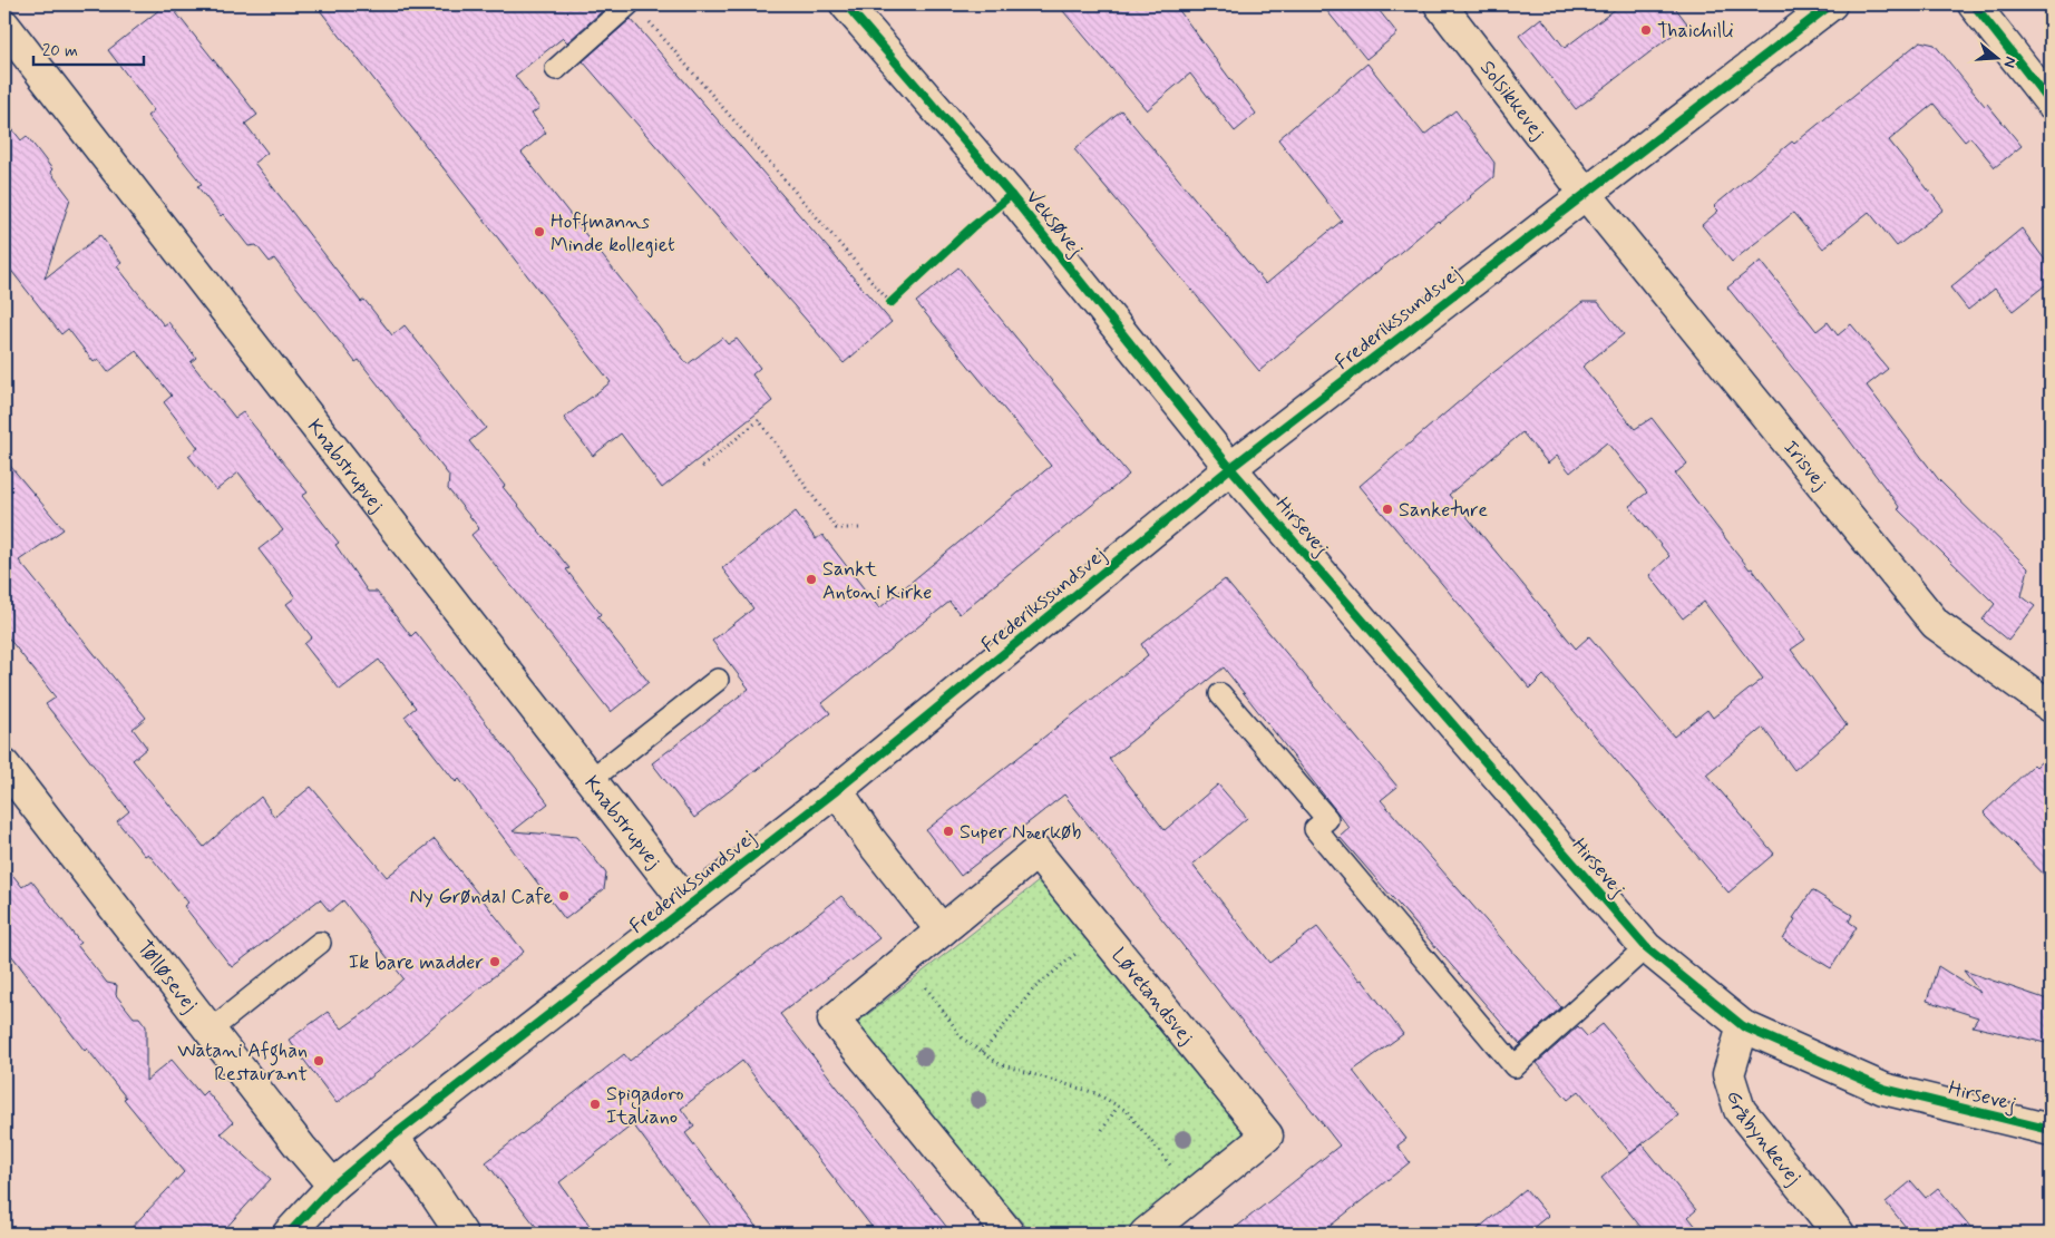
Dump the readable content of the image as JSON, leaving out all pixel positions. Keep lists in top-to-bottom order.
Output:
{
  "streets": {
    "street": [
      "Solsikkevej",
      "Veksøvej",
      "Frederikssundsvej",
      "Irisvej",
      "Knabstrupvej",
      "Hirsevej",
      "Tølløsevej",
      "Løvetandsvej",
      "Gråbynkevej"
    ]
  },
  "crossings": [
    ["Solsikkevej", "Frederikssundsvej"],
    ["Solsikkevej", "Irisvej"],
    ["Veksøvej", "Frederikssundsvej"],
    ["Veksøvej", "Hirsevej"],
    ["Frederikssundsvej", "Irisvej"],
    ["Frederikssundsvej", "Knabstrupvej"],
    ["Frederikssundsvej", "Hirsevej"],
    ["Frederikssundsvej", "Tølløsevej"],
    ["Hirsevej", "Gråbynkevej"]
  ],
  "places": [
    "Thaichilli",
    "Hoffmanns Minde kollegiet",
    "Sanketure",
    "Sankt Antoni Kirke",
    "Super Nærkøb",
    "Ny Grøndal Cafe",
    "Ik bare madder",
    "Watani Afghan Restaurant",
    "Spigadoro Italiano"
  ],
  "scale_bar": "20 m",
  "north": "right"
}
